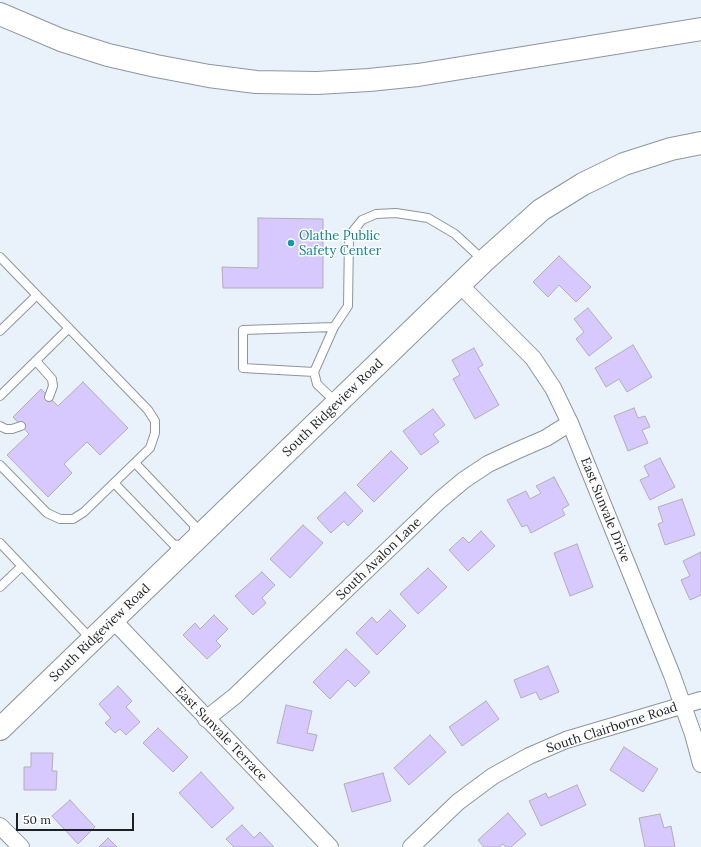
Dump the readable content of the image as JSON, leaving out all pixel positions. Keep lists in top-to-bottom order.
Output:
{
  "streets": {
    "main road": ["South Ridgeview Road"],
    "street": [
      "East Sunvale Drive",
      "South Avalon Lane",
      "South Clairborne Road",
      "East Sunvale Terrace"
    ]
  },
  "crossings": [
    ["South Ridgeview Road", "East Sunvale Drive"],
    ["South Ridgeview Road", "East Sunvale Terrace"],
    ["East Sunvale Drive", "South Avalon Lane"],
    ["East Sunvale Drive", "South Clairborne Road"],
    ["South Avalon Lane", "East Sunvale Terrace"]
  ],
  "places": ["Olathe Public Safety Center"],
  "scale_bar": "50 m"
}
